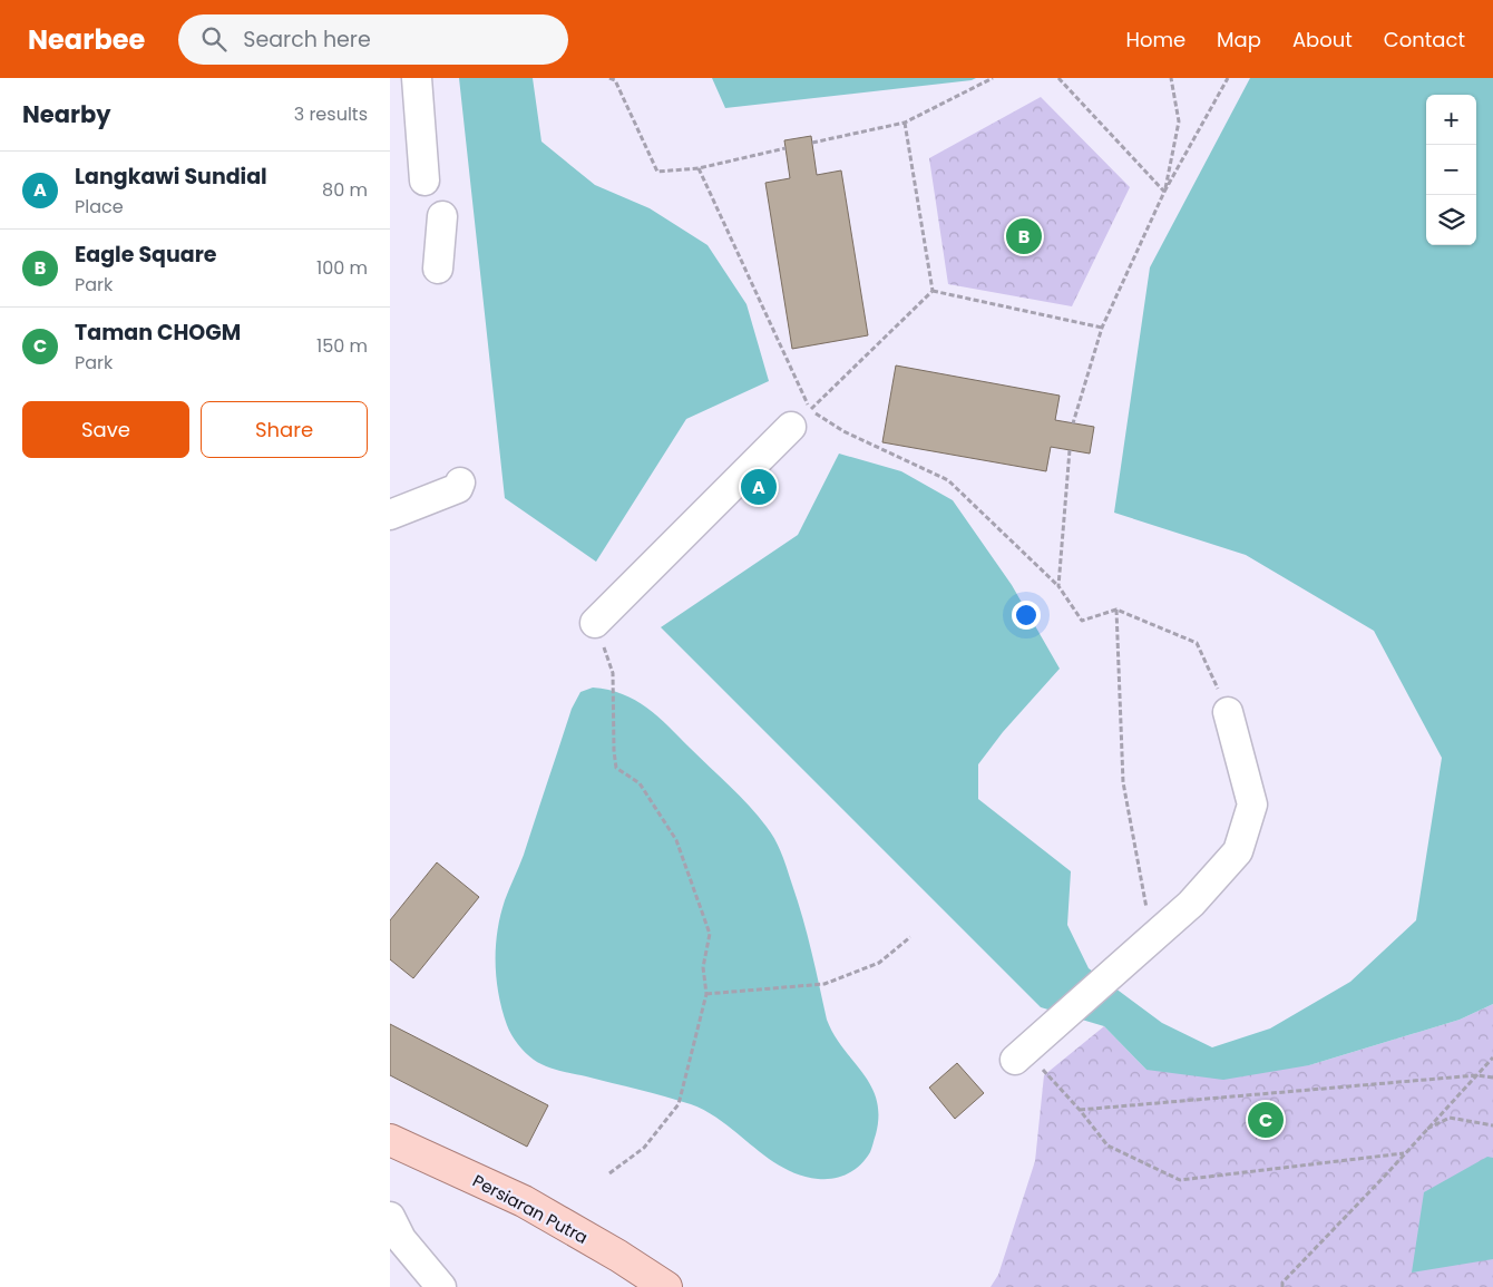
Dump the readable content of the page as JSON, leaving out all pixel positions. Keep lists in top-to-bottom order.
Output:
{
  "streets": {
    "main road": ["Persiaran Putra"]
  },
  "page": {
    "header": "Nearbee",
    "search": "Search here",
    "nav": [
      "Home",
      "Map",
      "About",
      "Contact"
    ],
    "heading": ["Nearby", "3 results"],
    "map_buttons": ["+", "−"],
    "list": [
      {
        "mark": "A",
        "name": "Langkawi Sundial",
        "note": "Place",
        "value": "80 m"
      },
      {
        "mark": "B",
        "name": "Eagle Square",
        "note": "Park",
        "value": "100 m"
      },
      {
        "mark": "C",
        "name": "Taman CHOGM",
        "note": "Park",
        "value": "150 m"
      }
    ],
    "pins": ["B", "A", "C"],
    "buttons": ["Save", "Share"]
  }
}
